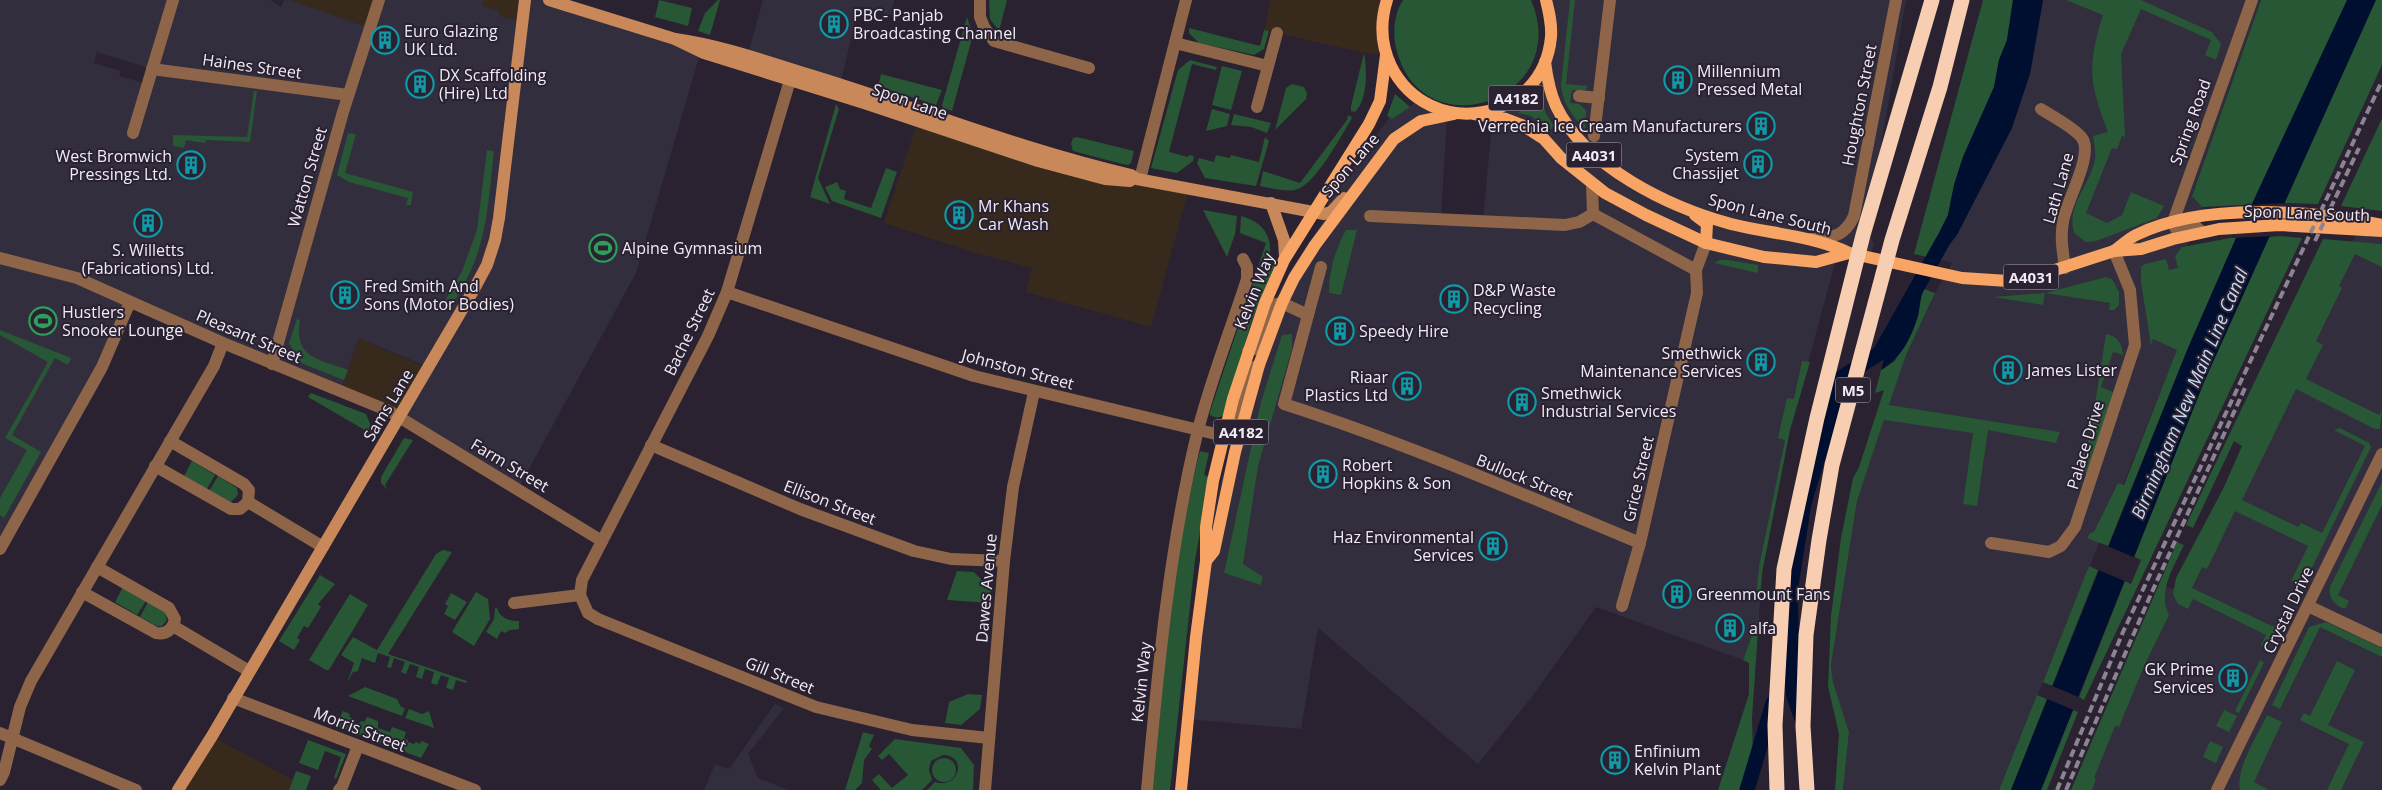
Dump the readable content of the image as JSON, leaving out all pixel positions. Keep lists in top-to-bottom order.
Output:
{
  "streets": {
    "highway": ["M5"],
    "main road": [
      "A4182",
      "A4031",
      "Spon Lane South",
      "Kelvin Way"
    ],
    "street": [
      "Haines Street",
      "Spon Lane",
      "Houghton Street",
      "Spring Road",
      "Watton Street",
      "Lath Lane",
      "Bache Street",
      "Pleasant Street",
      "Johnston Street",
      "Sams Lane",
      "Palace Drive",
      "Farm Street",
      "Bullock Street",
      "Grice Street",
      "Ellison Street",
      "Dawes Avenue",
      "Crystal Drive",
      "Gill Street",
      "Morris Street"
    ]
  },
  "crossings": [
    ["Haines Street", "Watton Street"],
    ["A4182", "Spon Lane South"],
    ["A4182", "Kelvin Way"],
    ["Spon Lane", "Kelvin Way"],
    ["Spon Lane", "Bache Street"],
    ["Houghton Street", "Spon Lane South"],
    ["Spring Road", "Spon Lane South"],
    ["Watton Street", "Pleasant Street"],
    ["Lath Lane", "Spon Lane South"],
    ["Spon Lane South", "Palace Drive"],
    ["Spon Lane South", "Grice Street"],
    ["Kelvin Way", "Johnston Street"],
    ["Bache Street", "Johnston Street"],
    ["Bache Street", "Farm Street"],
    ["Bache Street", "Ellison Street"],
    ["Bache Street", "Gill Street"],
    ["Pleasant Street", "Sams Lane"],
    ["Pleasant Street", "Farm Street"],
    ["Johnston Street", "Dawes Avenue"],
    ["Sams Lane", "Farm Street"],
    ["Sams Lane", "Morris Street"],
    ["Bullock Street", "Grice Street"],
    ["Ellison Street", "Dawes Avenue"],
    ["Dawes Avenue", "Gill Street"]
  ],
  "water": ["Birmingham New Main Line Canal"],
  "places": {
    "building": [
      "PBC- Panjab Broadcasting Channel",
      "Euro Glazing UK Ltd.",
      "Millennium Pressed Metal",
      "DX Scaffolding (Hire) Ltd",
      "Verrechia Ice Cream Manufacturers",
      "System Chassijet",
      "West Bromwich Pressings Ltd.",
      "Mr Khans Car Wash",
      "S. Willetts (Fabrications) Ltd.",
      "Fred Smith And Sons (Motor Bodies)",
      "D&P Waste Recycling",
      "Speedy Hire",
      "Smethwick Maintenance Services",
      "James Lister",
      "Riaar Plastics Ltd",
      "Smethwick Industrial Services",
      "Robert Hopkins & Son",
      "Haz Environmental Services",
      "Greenmount Fans",
      "alfa",
      "GK Prime Services",
      "Enfinium Kelvin Plant"
    ],
    "sports": ["Alpine Gymnasium", "Hustlers Snooker Lounge"]
  }
}
